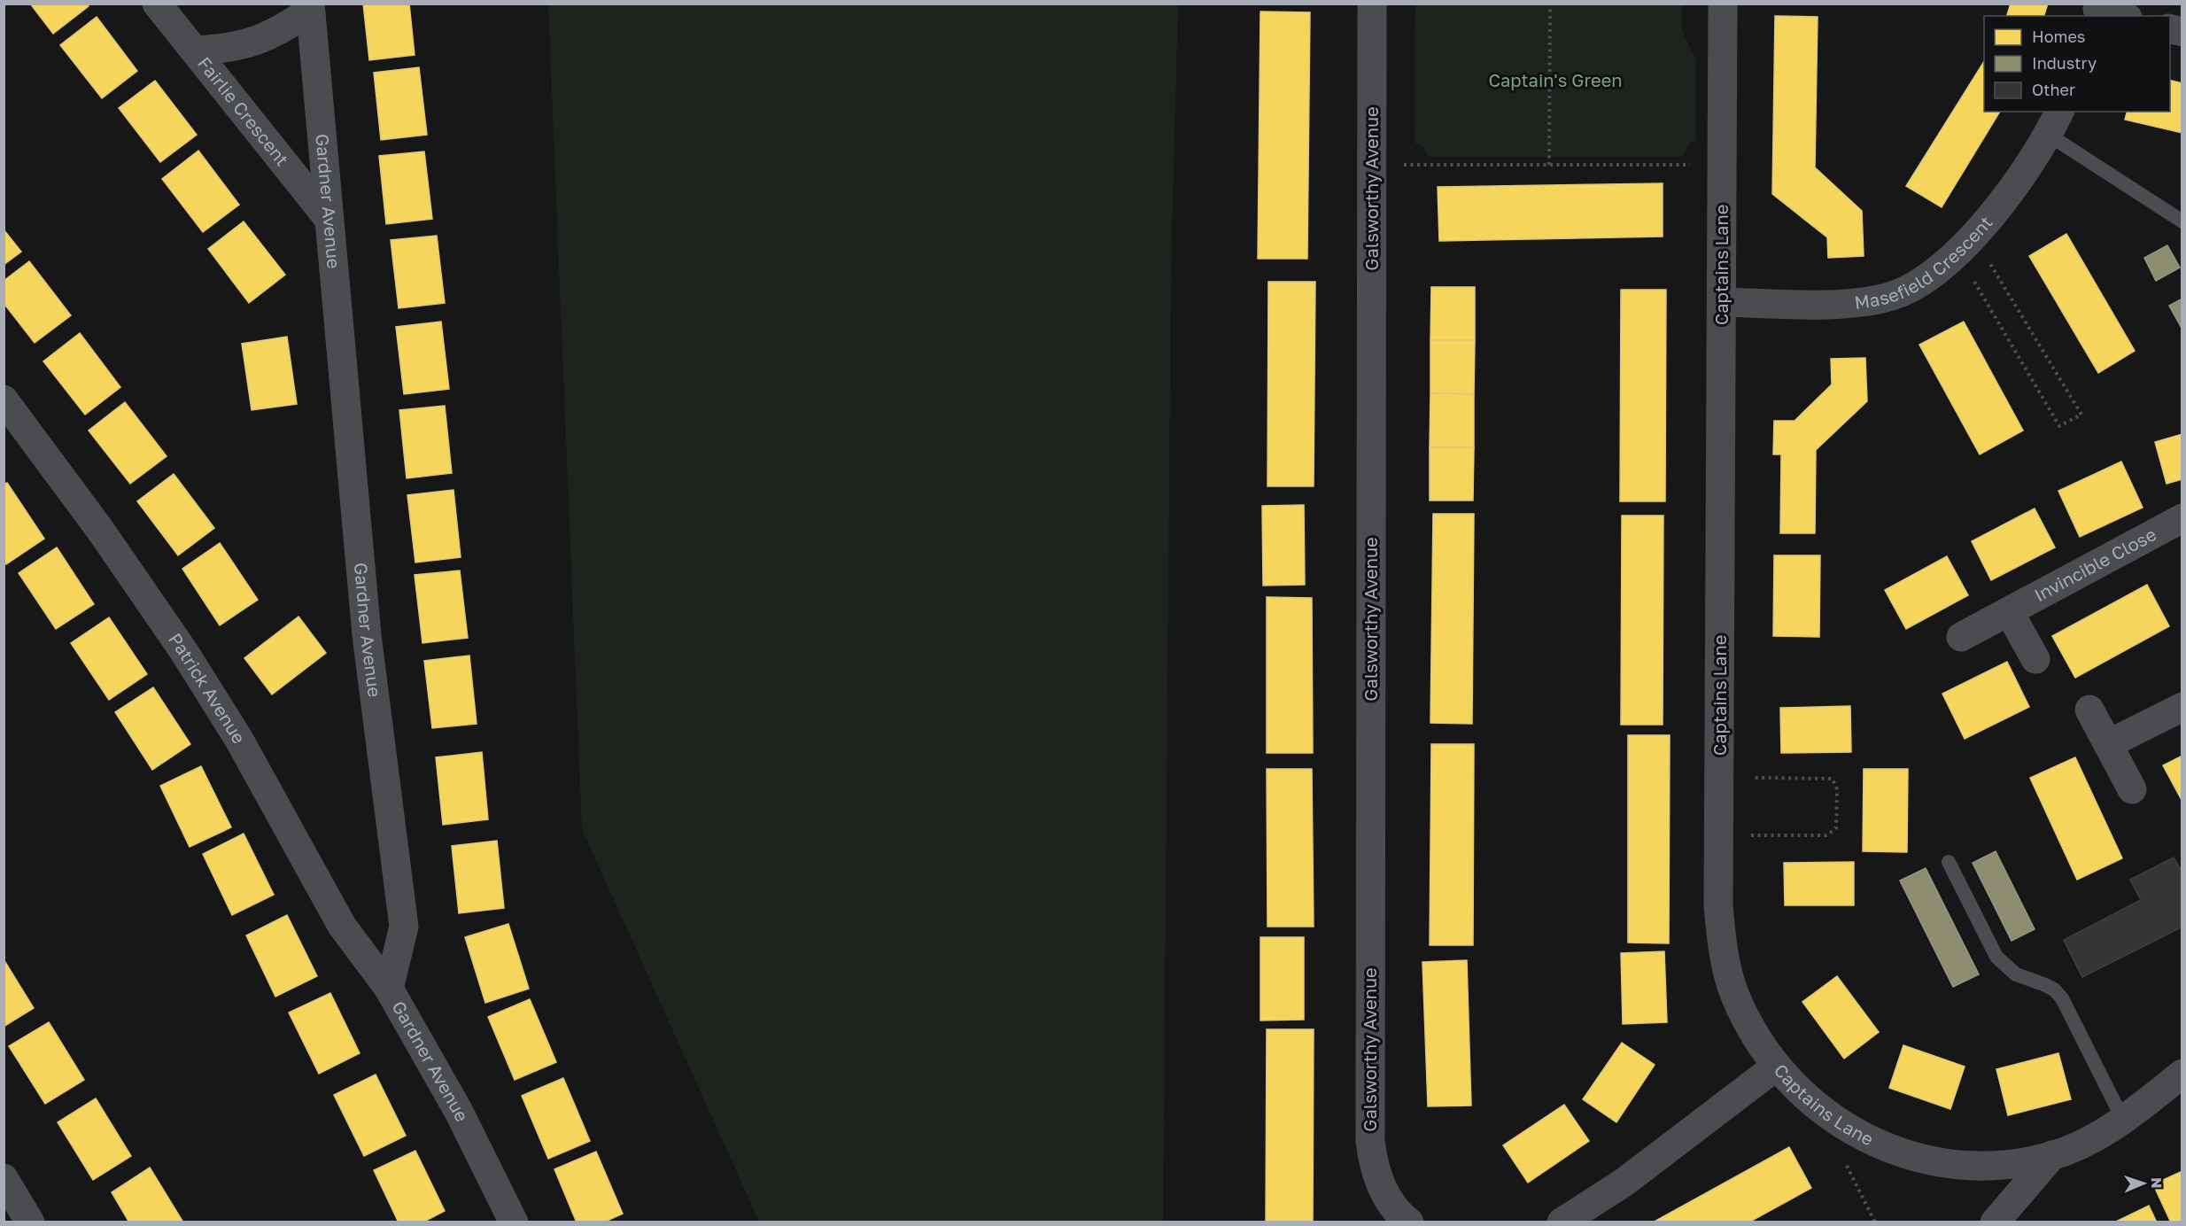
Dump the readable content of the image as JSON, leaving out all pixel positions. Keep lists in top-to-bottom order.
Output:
{
  "streets": {
    "street": [
      "Fairlie Crescent",
      "Galsworthy Avenue",
      "Gardner Avenue",
      "Masefield Crescent",
      "Captains Lane",
      "Invincible Close",
      "Patrick Avenue"
    ]
  },
  "crossings": [
    ["Fairlie Crescent", "Gardner Avenue"],
    ["Gardner Avenue", "Patrick Avenue"],
    ["Masefield Crescent", "Captains Lane"]
  ],
  "parks": ["Captain's Green"],
  "legend": ["Homes", "Industry", "Other"],
  "north": "right"
}
